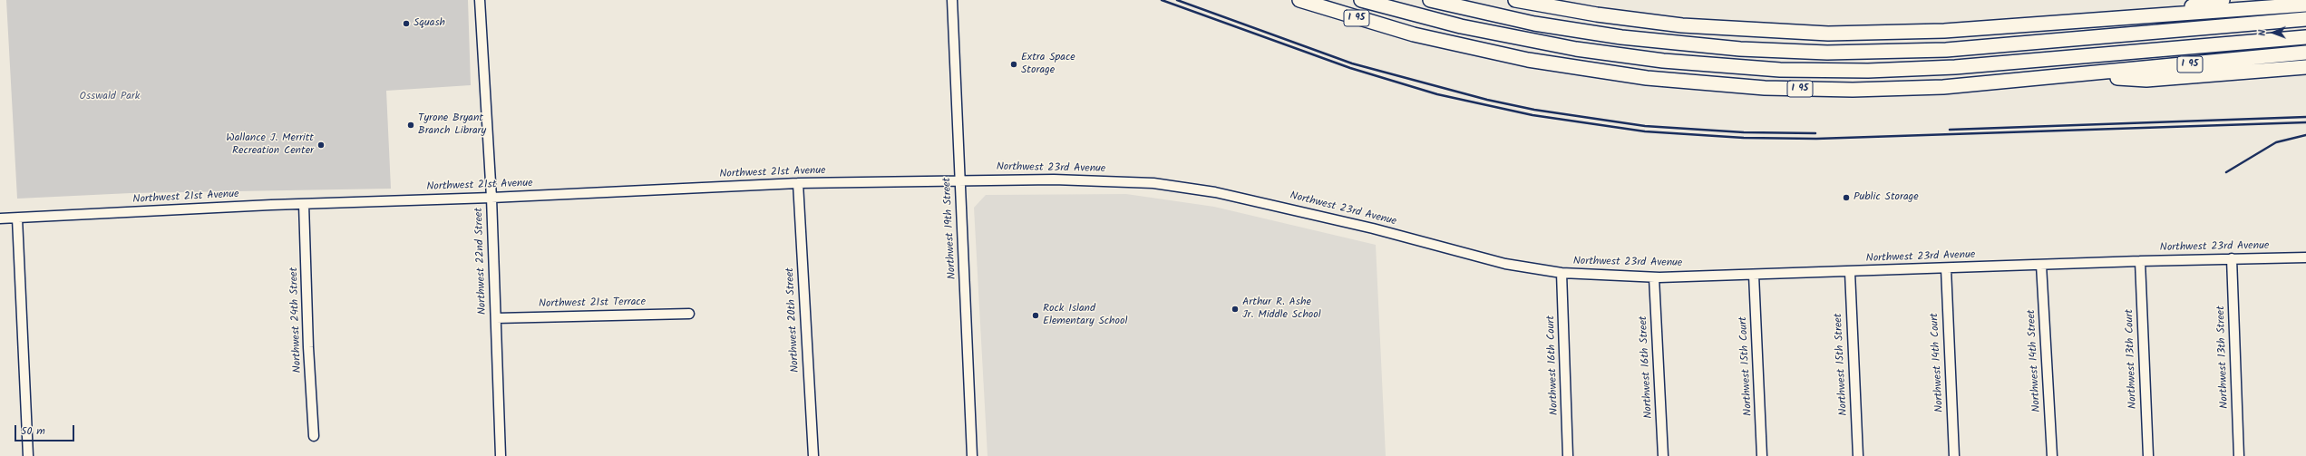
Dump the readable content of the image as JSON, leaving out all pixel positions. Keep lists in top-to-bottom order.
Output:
{
  "streets": {
    "highway": ["I 95"],
    "street": [
      "Northwest 23rd Avenue",
      "Northwest 21st Avenue",
      "Northwest 19th Street",
      "Northwest 22nd Street",
      "Northwest 21st Terrace",
      "Northwest 24th Street",
      "Northwest 20th Street",
      "Northwest 13th Street",
      "Northwest 13th Court",
      "Northwest 14th Street",
      "Northwest 14th Court",
      "Northwest 15th Street",
      "Northwest 16th Court",
      "Northwest 15th Court",
      "Northwest 16th Street"
    ]
  },
  "crossings": [
    ["Northwest 23rd Avenue", "Northwest 21st Avenue"],
    ["Northwest 23rd Avenue", "Northwest 19th Street"],
    ["Northwest 23rd Avenue", "Northwest 13th Street"],
    ["Northwest 23rd Avenue", "Northwest 13th Court"],
    ["Northwest 23rd Avenue", "Northwest 14th Street"],
    ["Northwest 23rd Avenue", "Northwest 14th Court"],
    ["Northwest 23rd Avenue", "Northwest 15th Street"],
    ["Northwest 23rd Avenue", "Northwest 16th Court"],
    ["Northwest 23rd Avenue", "Northwest 15th Court"],
    ["Northwest 23rd Avenue", "Northwest 16th Street"],
    ["Northwest 21st Avenue", "Northwest 19th Street"],
    ["Northwest 21st Avenue", "Northwest 22nd Street"],
    ["Northwest 21st Avenue", "Northwest 24th Street"],
    ["Northwest 21st Avenue", "Northwest 20th Street"],
    ["Northwest 22nd Street", "Northwest 21st Terrace"]
  ],
  "parks": ["Osswald Park"],
  "places": [
    "Squash",
    "Extra Space Storage",
    "Tyrone Bryant Branch Library",
    "Wallance J. Merritt Recreation Center",
    "Public Storage",
    "Arthur R. Ashe Jr. Middle School",
    "Rock Island Elementary School"
  ],
  "scale_bar": "50 m",
  "north": "left"
}
